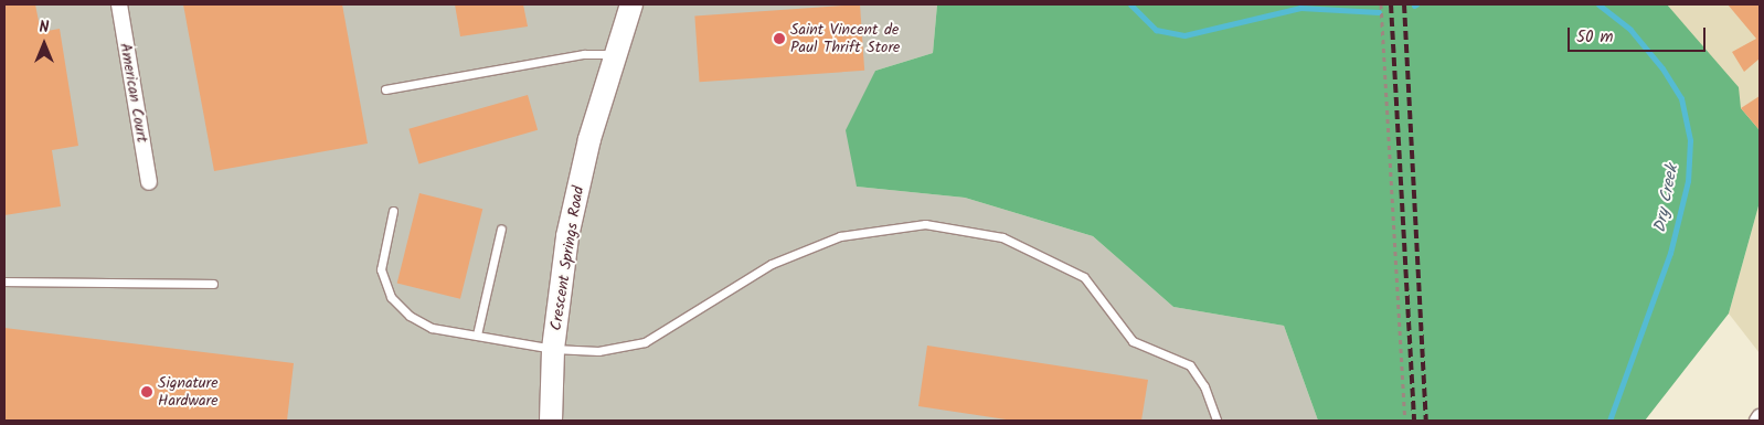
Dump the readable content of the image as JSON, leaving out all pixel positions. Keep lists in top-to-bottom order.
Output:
{
  "streets": {
    "main road": ["Crescent Springs Road"],
    "street": ["American Court"]
  },
  "water": ["Dry Creek"],
  "places": ["Saint Vincent de Paul Thrift Store", "Signature Hardware"],
  "scale_bar": "50 m",
  "north": "top"
}
